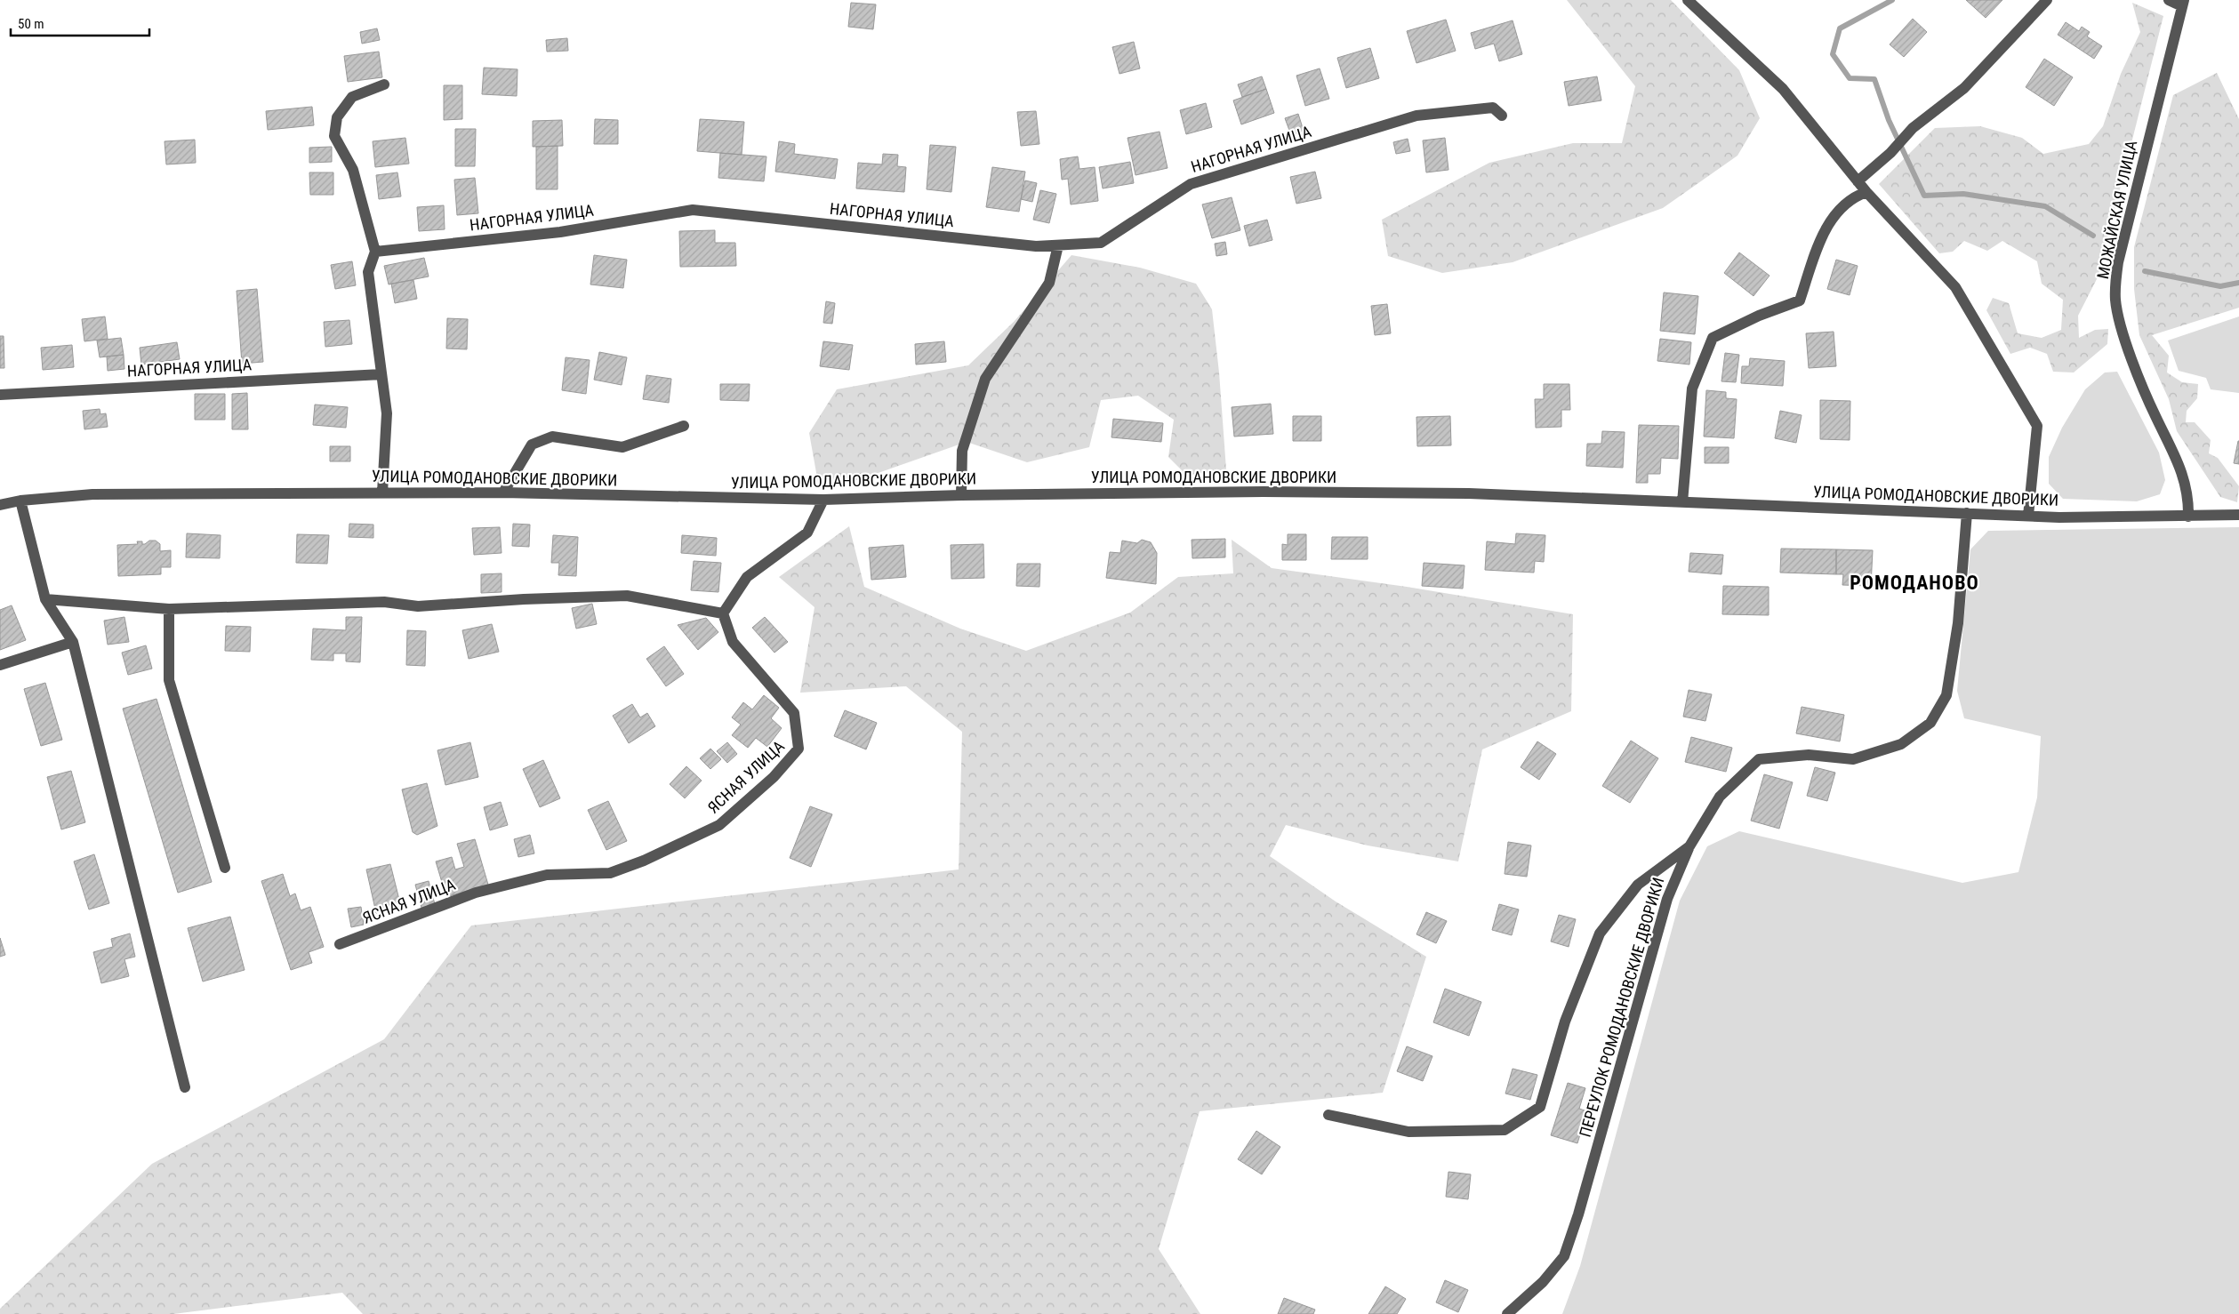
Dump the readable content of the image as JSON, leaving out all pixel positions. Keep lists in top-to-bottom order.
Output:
{
  "streets": {
    "street": [
      "НАГОРНАЯ УЛИЦА",
      "МОЖАЙСКАЯ УЛИЦА",
      "УЛИЦА РОМОДАНОВСКИЕ ДВОРИКИ",
      "ЯСНАЯ УЛИЦА",
      "ПЕРЕУЛОК РОМОДАНОВСКИЕ ДВОРИКИ"
    ]
  },
  "crossings": [
    ["МОЖАЙСКАЯ УЛИЦА", "УЛИЦА РОМОДАНОВСКИЕ ДВОРИКИ"],
    ["УЛИЦА РОМОДАНОВСКИЕ ДВОРИКИ", "ПЕРЕУЛОК РОМОДАНОВСКИЕ ДВОРИКИ"]
  ],
  "districts": ["РОМОДАНОВО"],
  "scale_bar": "50 m"
}
